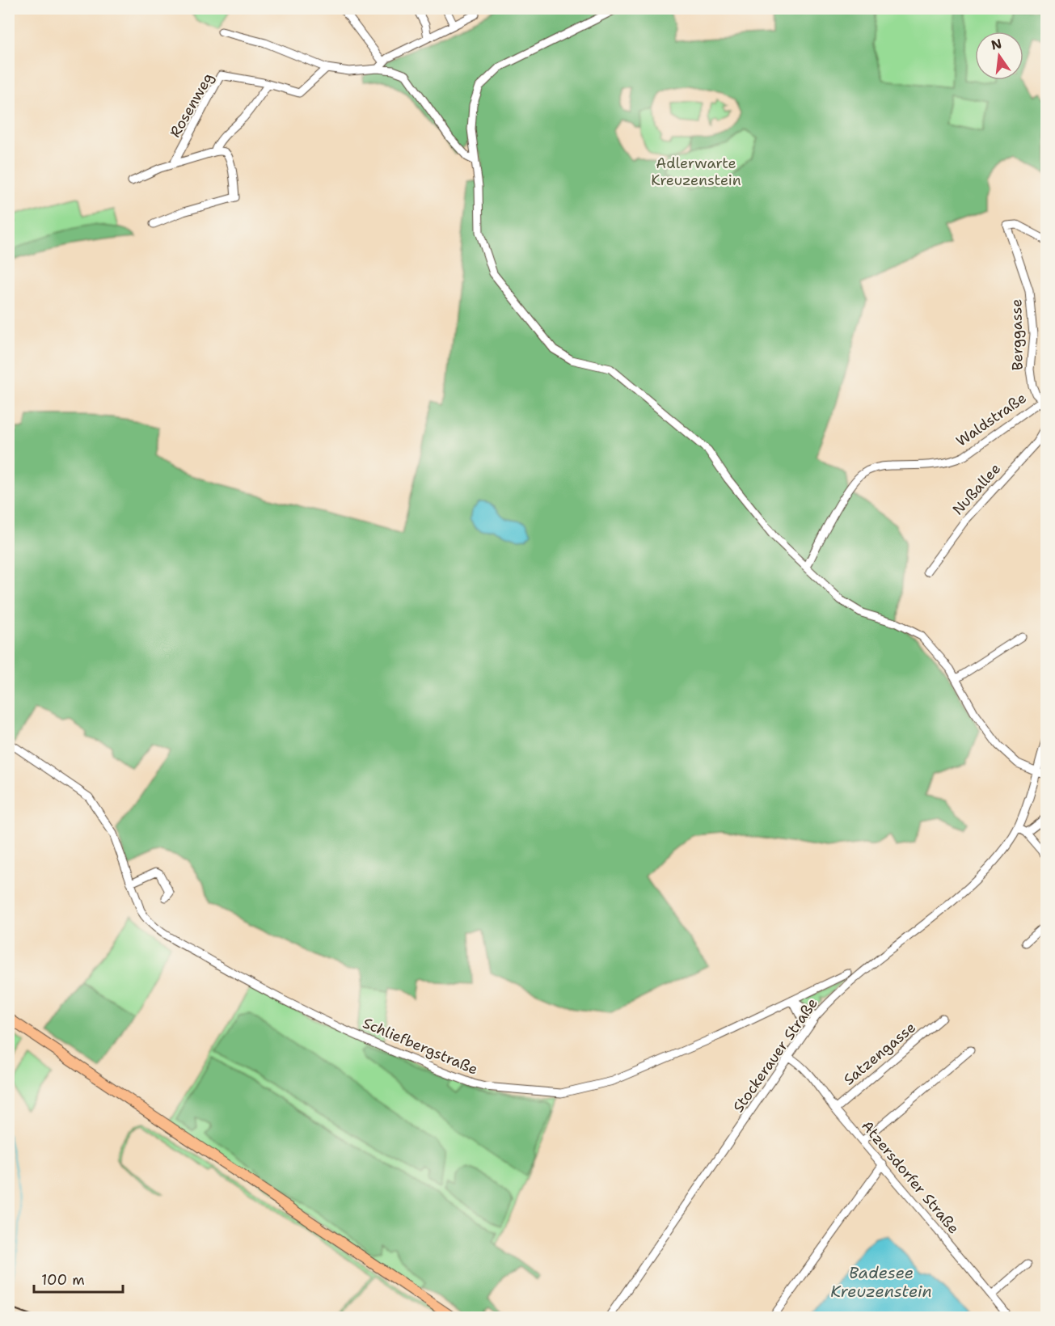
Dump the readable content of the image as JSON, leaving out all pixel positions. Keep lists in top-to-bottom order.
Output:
{
  "streets": {
    "street": [
      "Rosenweg",
      "Berggasse",
      "Waldstraße",
      "Nußallee",
      "Schliefbergstraße",
      "Satzengasse",
      "Stockerauer Straße",
      "Atzersdorfer Straße"
    ]
  },
  "crossings": [
    ["Berggasse", "Waldstraße"],
    ["Satzengasse", "Atzersdorfer Straße"],
    ["Stockerauer Straße", "Atzersdorfer Straße"]
  ],
  "water": ["Badesee Kreuzenstein"],
  "parks": ["Adlerwarte Kreuzenstein"],
  "scale_bar": "100 m",
  "north": "top"
}
